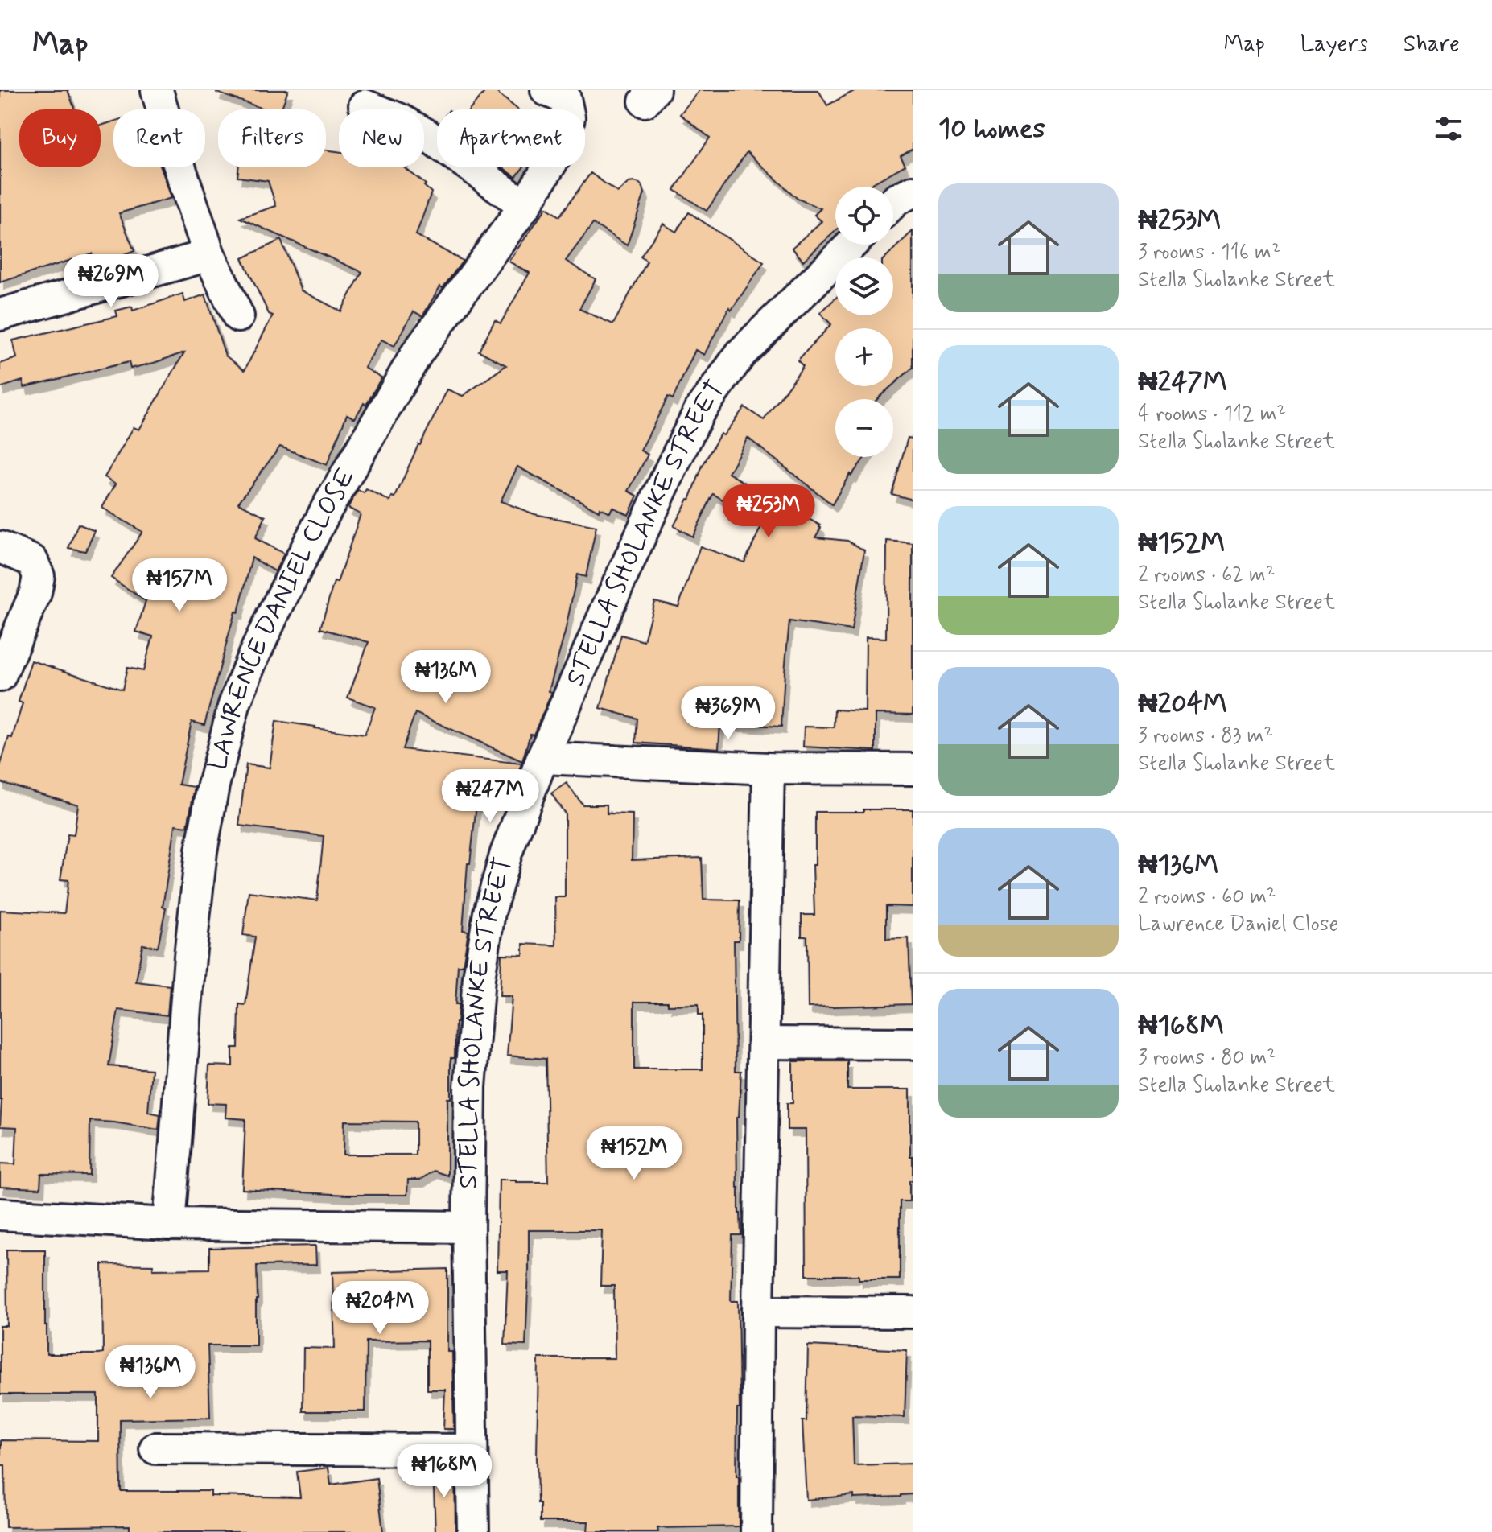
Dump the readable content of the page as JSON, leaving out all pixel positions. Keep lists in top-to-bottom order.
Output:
{
  "streets": {
    "street": ["STELLA SHOLANKE STREET", "LAWRENCE DANIEL CLOSE"]
  },
  "page": {
    "header": "Map",
    "nav": ["Map", "Layers", "Share"],
    "heading": "10 homes",
    "chip": [
      "Buy",
      "Rent",
      "Filters",
      "New",
      "Apartment"
    ],
    "list": [
      {
        "name": "₦253M",
        "note": "3 rooms · 116 m² · Stella Sholanke Street"
      },
      {
        "name": "₦247M",
        "note": "4 rooms · 112 m² · Stella Sholanke Street"
      },
      {
        "name": "₦152M",
        "note": "2 rooms · 62 m² · Stella Sholanke Street"
      },
      {
        "name": "₦204M",
        "note": "3 rooms · 83 m² · Stella Sholanke Street"
      },
      {
        "name": "₦136M",
        "note": "2 rooms · 60 m² · Lawrence Daniel Close"
      },
      {
        "name": "₦168M",
        "note": "3 rooms · 80 m² · Stella Sholanke Street"
      }
    ],
    "map_buttons": ["+", "−"],
    "price": [
      "₦269M",
      "₦253M",
      "₦157M",
      "₦136M",
      "₦369M",
      "₦247M",
      "₦152M",
      "₦204M",
      "₦136M",
      "₦168M"
    ]
  }
}
